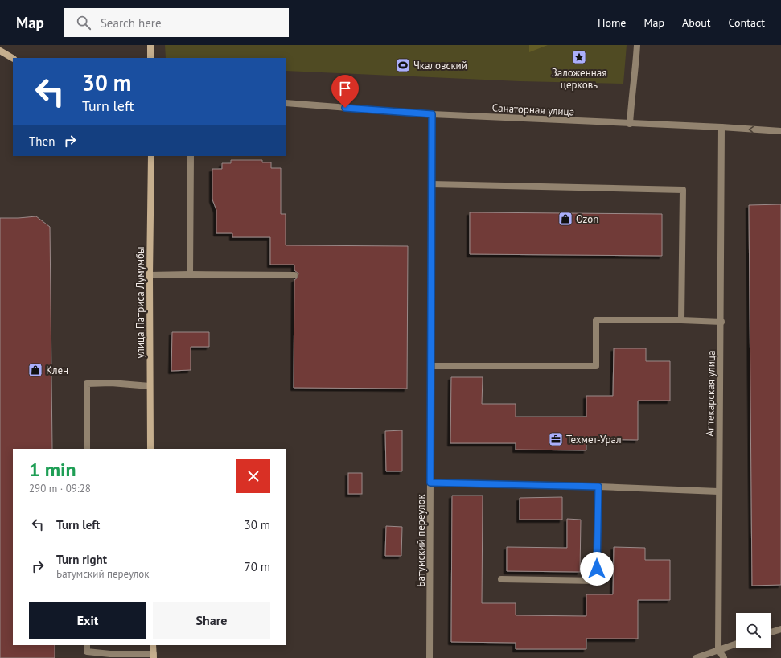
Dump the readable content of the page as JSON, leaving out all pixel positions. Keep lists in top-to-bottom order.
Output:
{
  "streets": {
    "street": [
      "Санаторная улица",
      "улица Патриса Лумумбы",
      "Аптекарская улица",
      "Батумский переулок"
    ]
  },
  "crossings": [
    ["Санаторная улица", "Аптекарская улица"],
    ["Санаторная улица", "Батумский переулок"]
  ],
  "places": {
    "place": ["Заложенная церковь"],
    "sports": ["Чкаловский"],
    "shop": ["Ozon", "Клен"],
    "office": ["Техмет-Урал"]
  },
  "page": {
    "header": "Map",
    "search": "Search here",
    "nav": [
      "Home",
      "Map",
      "About",
      "Contact"
    ],
    "turn": ["30 m", "Turn left"],
    "then": "Then",
    "heading": ["1 min", "290 m · 09:28"],
    "list": [
      {
        "name": "Turn left",
        "value": "30 m"
      },
      {
        "name": "Turn right",
        "note": "Батумский переулок",
        "value": "70 m"
      }
    ],
    "buttons": ["Exit", "Share"]
  }
}
